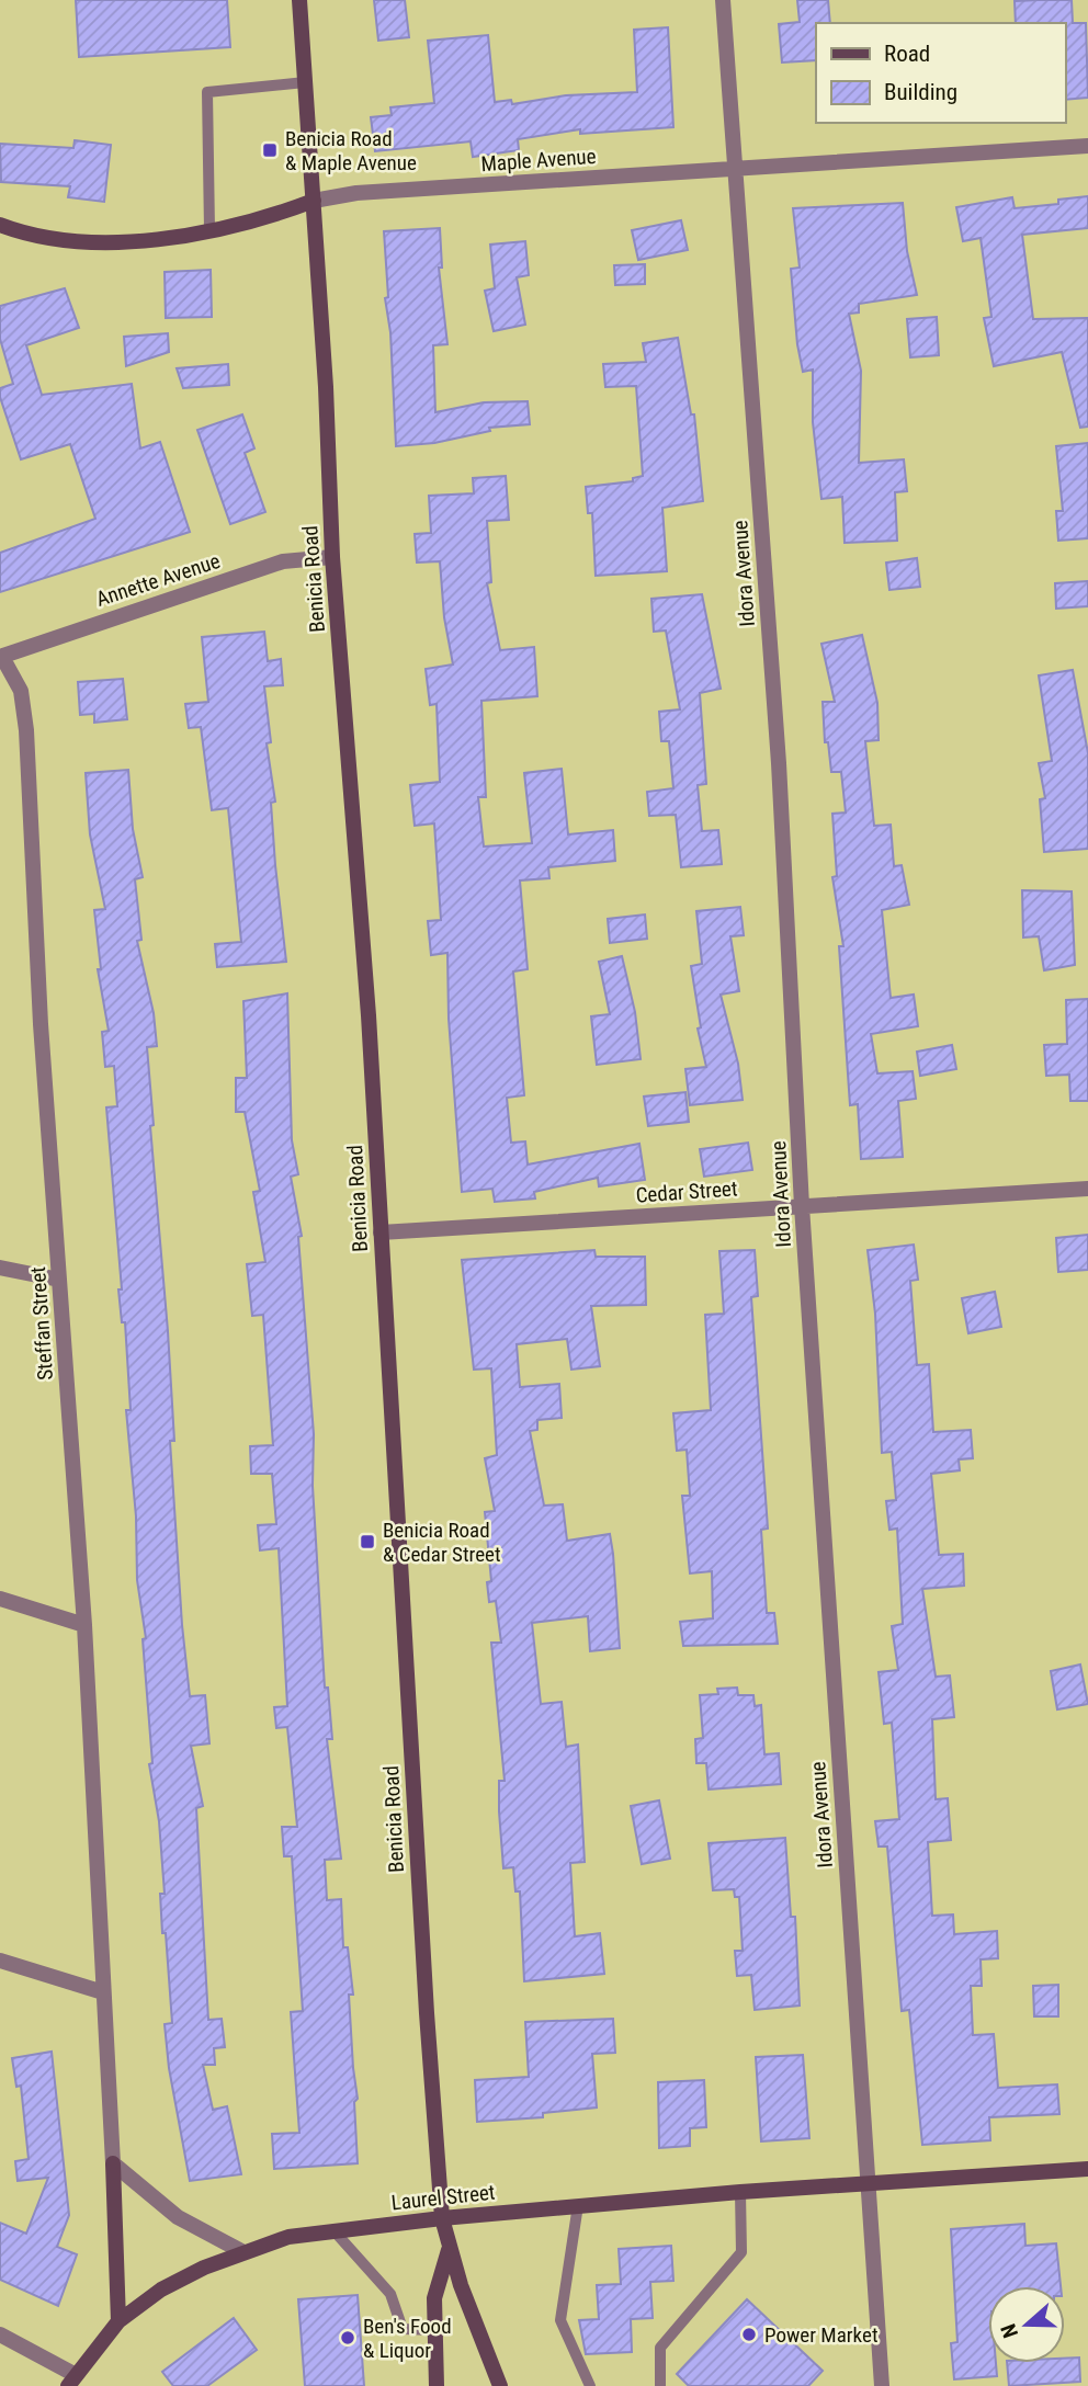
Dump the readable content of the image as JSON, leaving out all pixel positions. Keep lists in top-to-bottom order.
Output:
{
  "streets": {
    "main road": ["Maple Avenue", "Benicia Road", "Laurel Street"],
    "street": [
      "Idora Avenue",
      "Annette Avenue",
      "Cedar Street",
      "Steffan Street"
    ]
  },
  "crossings": [
    ["Maple Avenue", "Idora Avenue"],
    ["Maple Avenue", "Benicia Road"],
    ["Idora Avenue", "Cedar Street"],
    ["Idora Avenue", "Laurel Street"],
    ["Benicia Road", "Annette Avenue"],
    ["Benicia Road", "Cedar Street"],
    ["Benicia Road", "Laurel Street"],
    ["Annette Avenue", "Steffan Street"]
  ],
  "places": {
    "transit": ["Benicia Road & Maple Avenue", "Benicia Road & Cedar Street"],
    "other": ["Power Market", "Ben's Food & Liquor"]
  },
  "legend": ["Road", "Building"],
  "north": "left"
}
